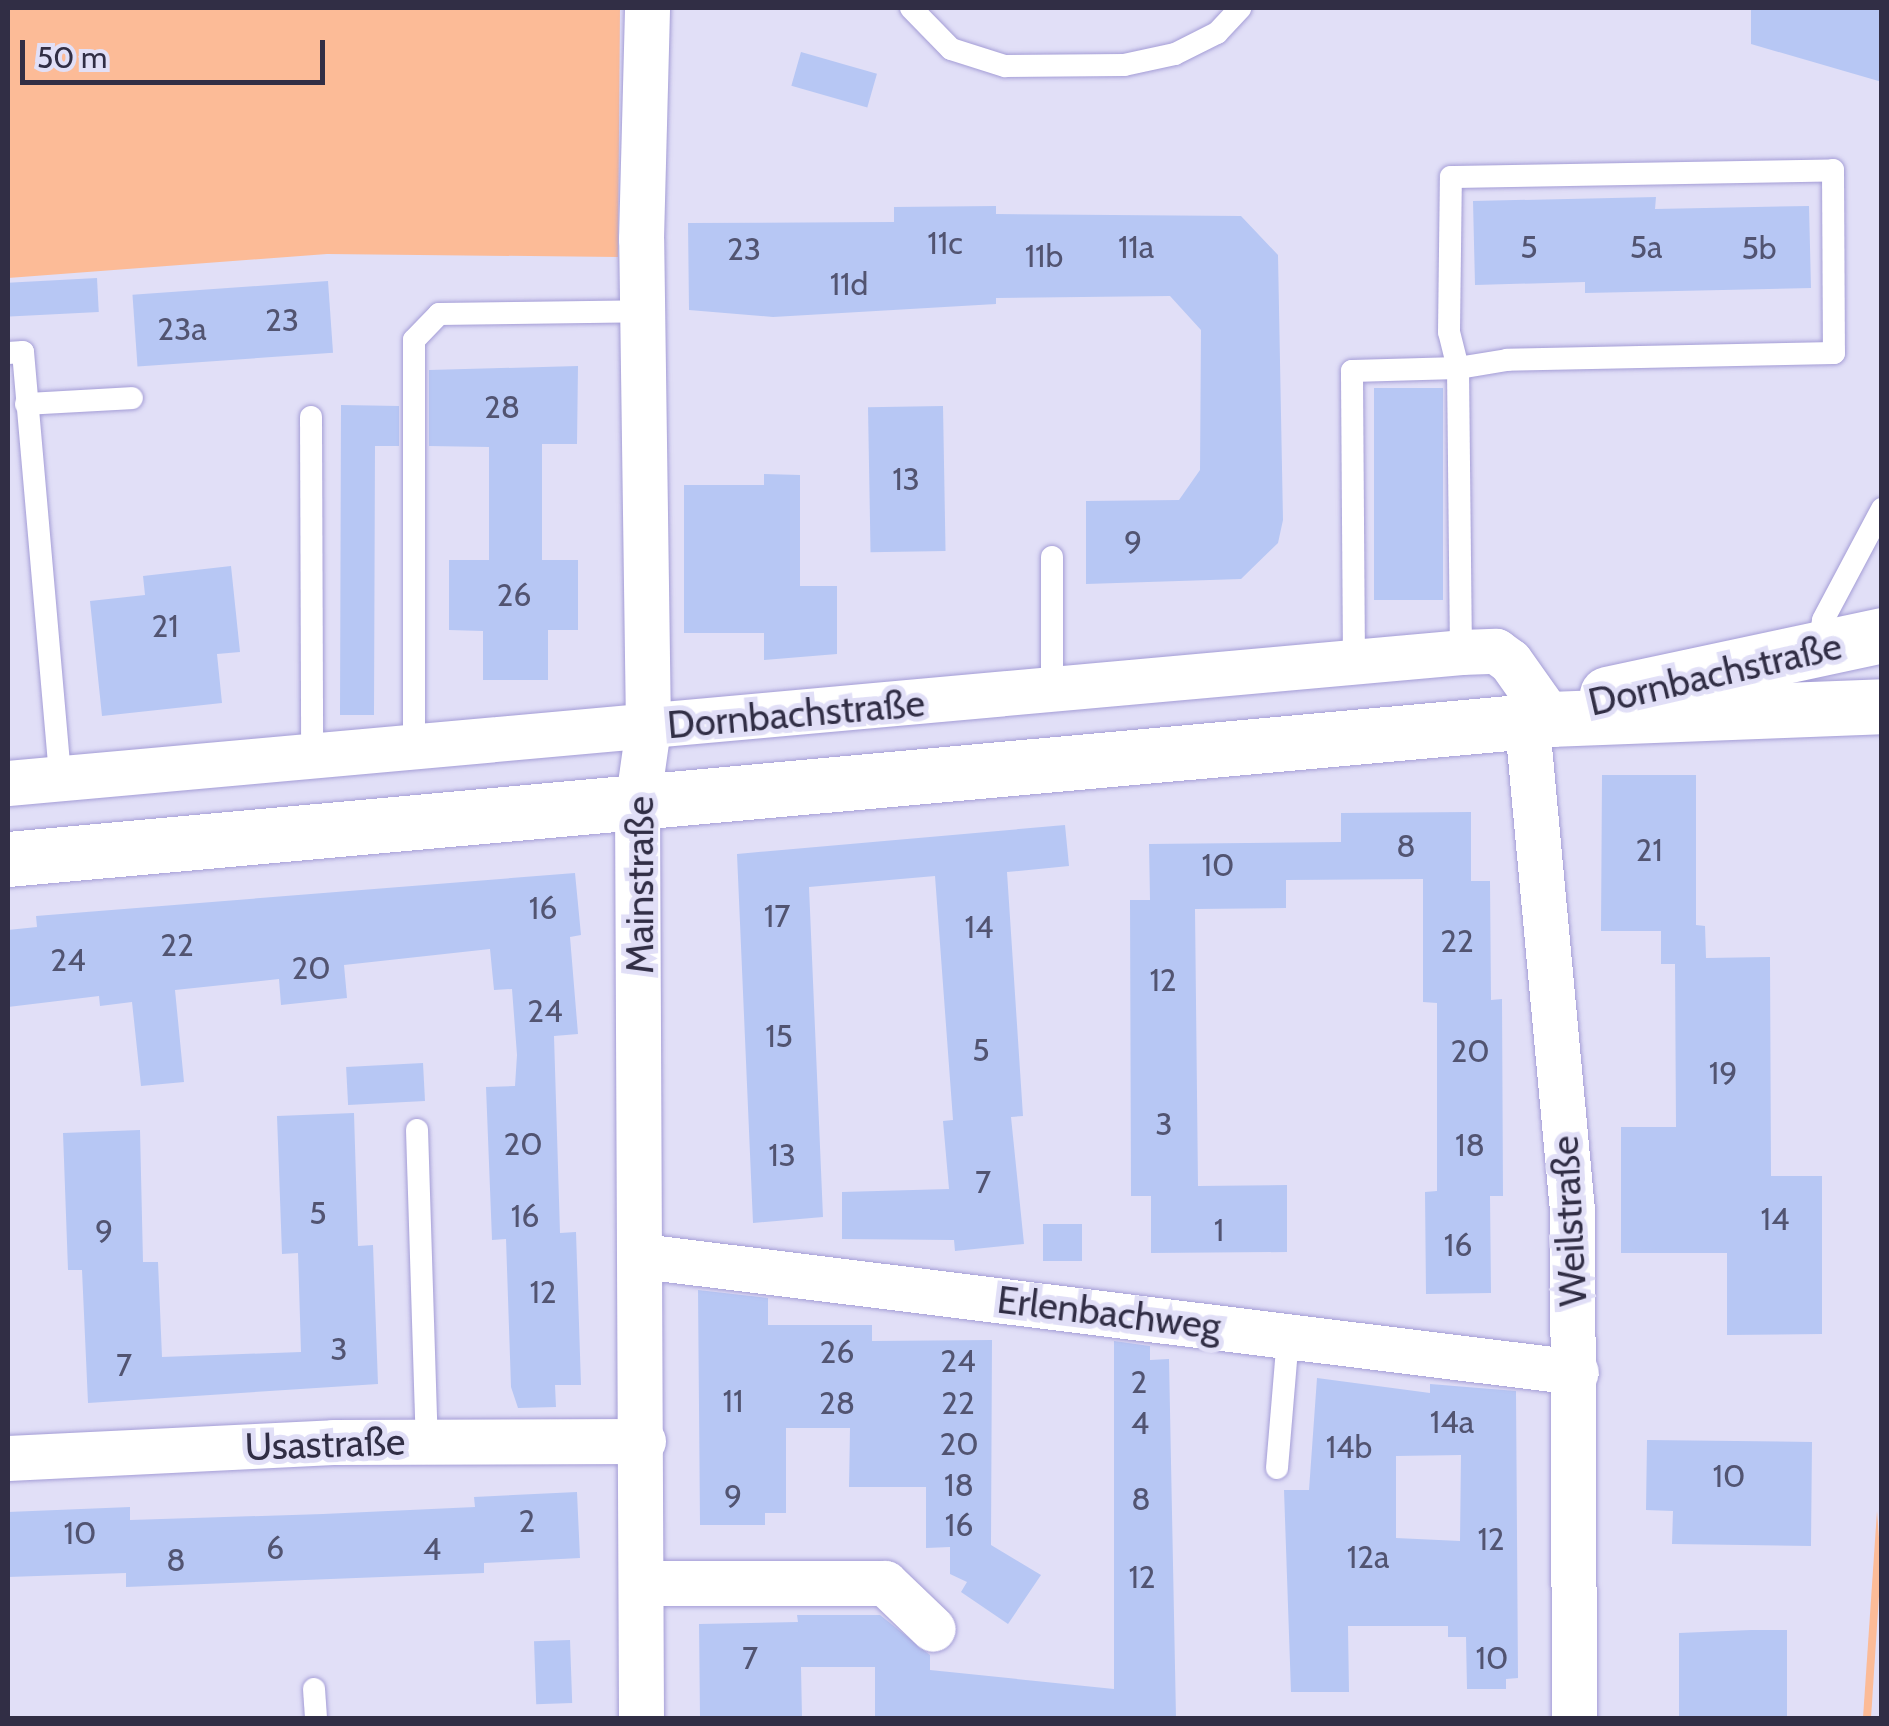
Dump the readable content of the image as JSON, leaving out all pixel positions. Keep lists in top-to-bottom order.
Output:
{
  "streets": {
    "street": [
      "Dornbachstraße",
      "Mainstraße",
      "Weilstraße",
      "Erlenbachweg",
      "Usastraße"
    ]
  },
  "crossings": [
    ["Dornbachstraße", "Mainstraße"],
    ["Dornbachstraße", "Weilstraße"],
    ["Mainstraße", "Erlenbachweg"],
    ["Mainstraße", "Usastraße"],
    ["Weilstraße", "Erlenbachweg"]
  ],
  "house_numbers": [
    "11c",
    "11a",
    "5",
    "5a",
    "5b",
    "23",
    "11b",
    "11d",
    "23",
    "23a",
    "28",
    "13",
    "9",
    "26",
    "21",
    "8",
    "21",
    "10",
    "16",
    "17",
    "14",
    "22",
    "22",
    "24",
    "20",
    "12",
    "24",
    "15",
    "5",
    "20",
    "19",
    "3",
    "20",
    "18",
    "13",
    "7",
    "5",
    "16",
    "14",
    "1",
    "9",
    "16",
    "12",
    "3",
    "26",
    "24",
    "7",
    "2",
    "11",
    "28",
    "22",
    "14a",
    "4",
    "20",
    "14b",
    "10",
    "18",
    "9",
    "8",
    "2",
    "16",
    "10",
    "12",
    "6",
    "4",
    "12a",
    "8",
    "12",
    "7",
    "10"
  ],
  "scale_bar": "50 m"
}
